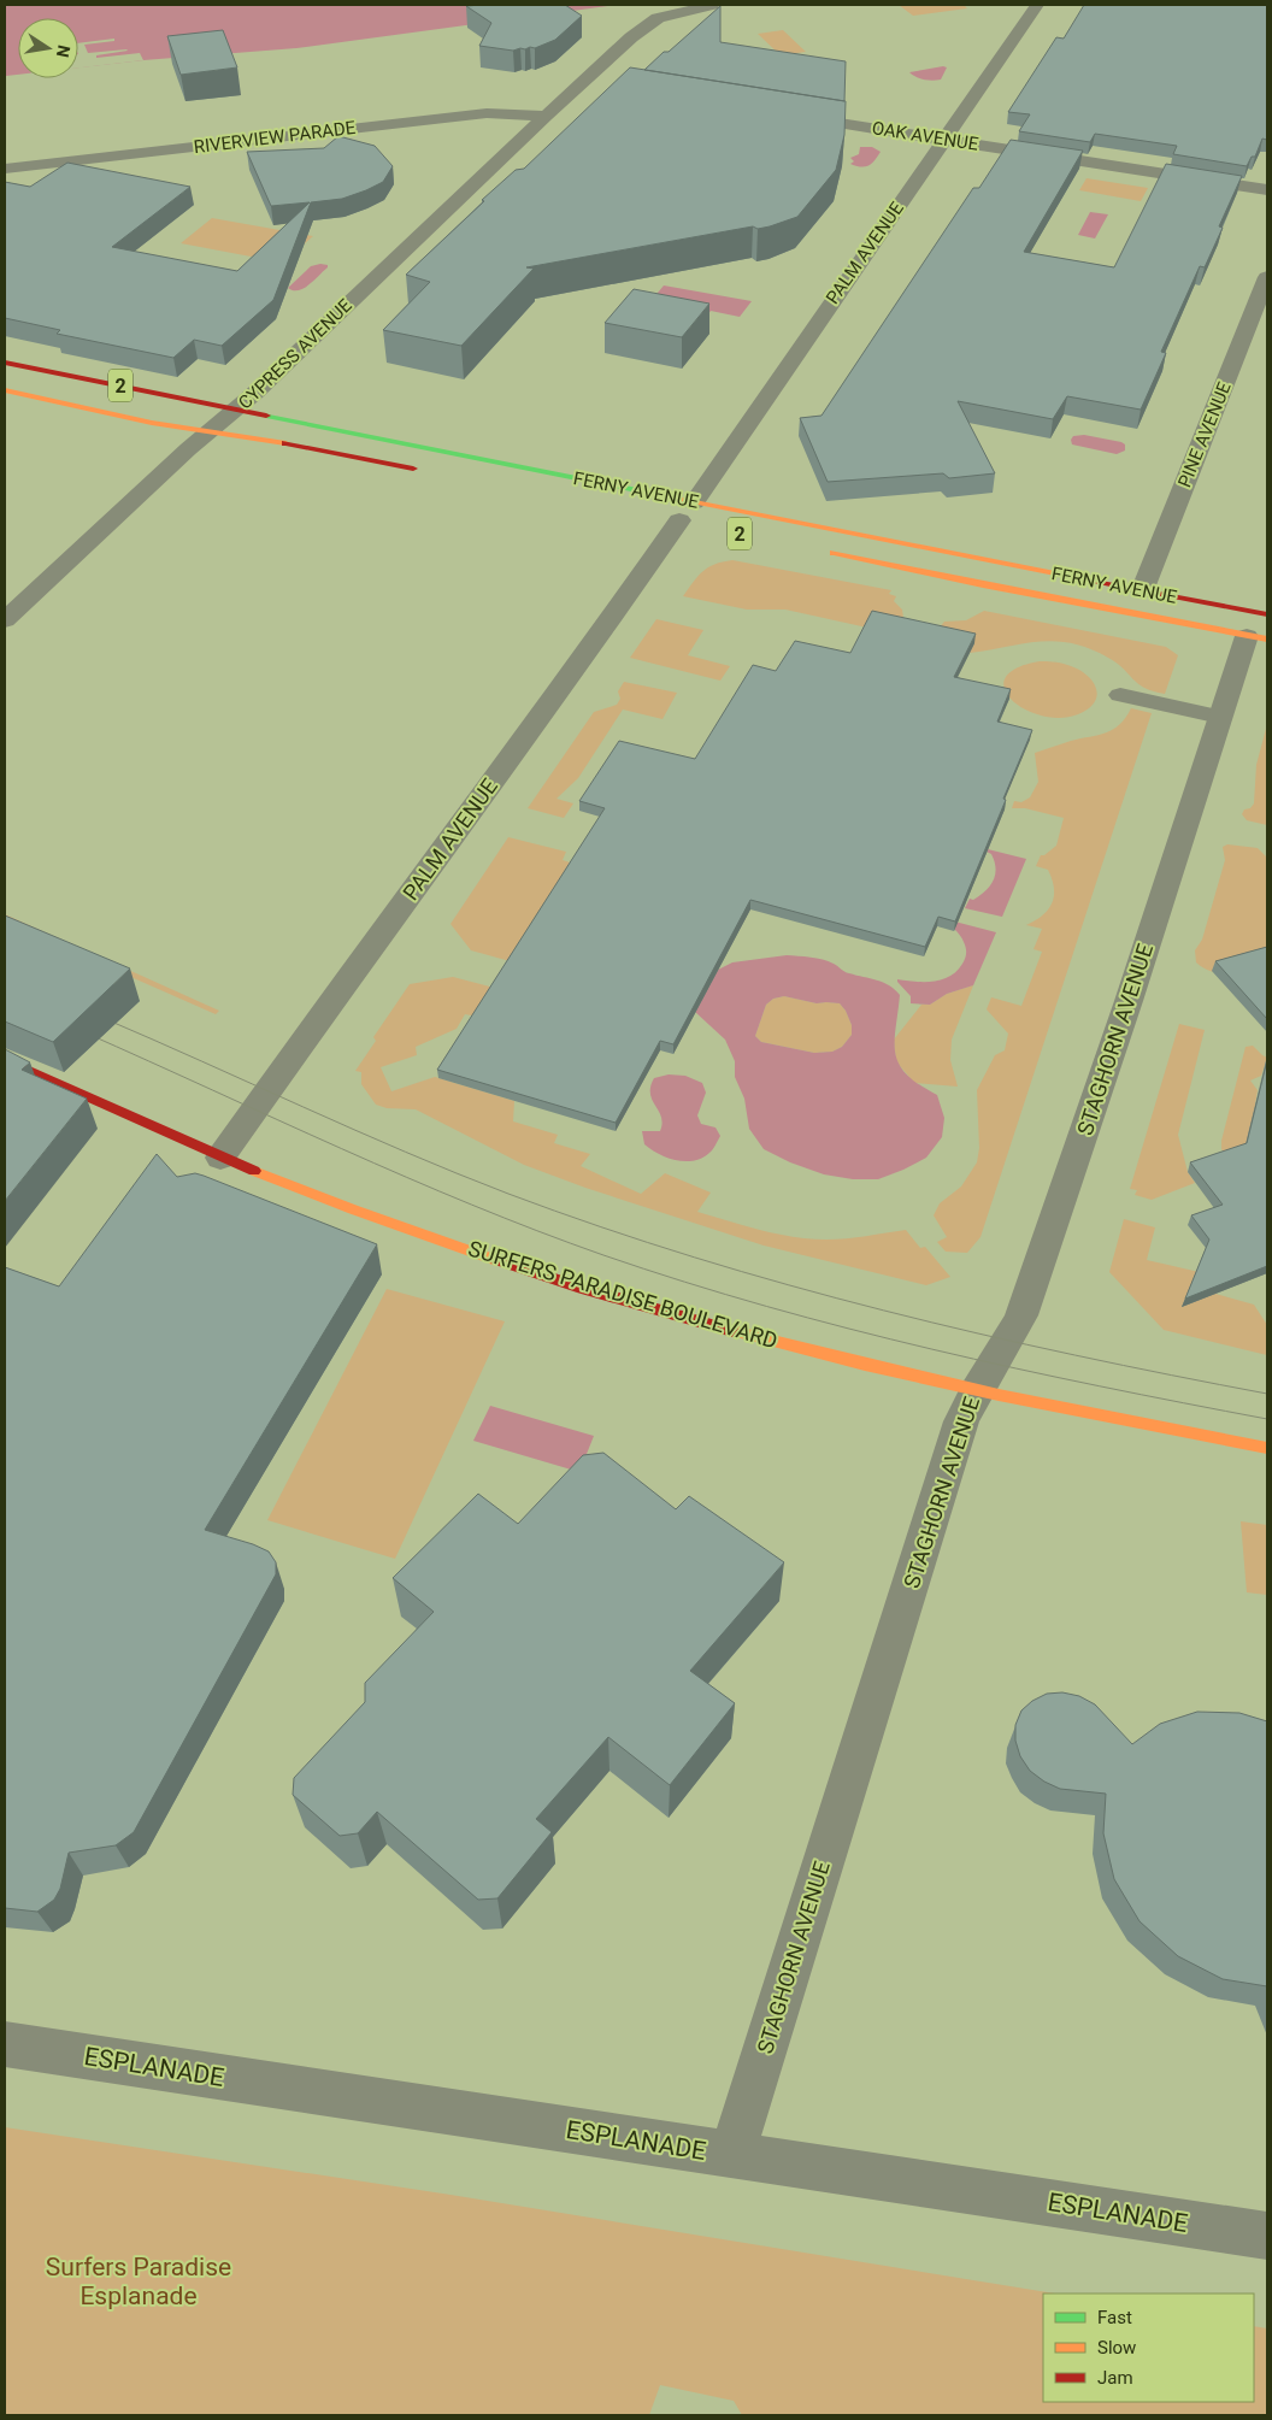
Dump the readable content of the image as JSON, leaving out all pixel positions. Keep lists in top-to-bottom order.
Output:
{
  "streets": {
    "main road": ["2", "FERNY AVENUE", "SURFERS PARADISE BOULEVARD"],
    "street": [
      "OAK AVENUE",
      "RIVERVIEW PARADE",
      "PALM AVENUE",
      "CYPRESS AVENUE",
      "PINE AVENUE",
      "STAGHORN AVENUE",
      "ESPLANADE"
    ]
  },
  "crossings": [
    ["OAK AVENUE", "PALM AVENUE"],
    ["RIVERVIEW PARADE", "CYPRESS AVENUE"],
    ["PALM AVENUE", "FERNY AVENUE"],
    ["PALM AVENUE", "SURFERS PARADISE BOULEVARD"],
    ["CYPRESS AVENUE", "2"],
    ["CYPRESS AVENUE", "FERNY AVENUE"],
    ["PINE AVENUE", "FERNY AVENUE"],
    ["FERNY AVENUE", "STAGHORN AVENUE"],
    ["STAGHORN AVENUE", "SURFERS PARADISE BOULEVARD"],
    ["STAGHORN AVENUE", "ESPLANADE"]
  ],
  "parks": ["Surfers Paradise Esplanade"],
  "legend": ["Fast", "Slow", "Jam"],
  "north": "right"
}
